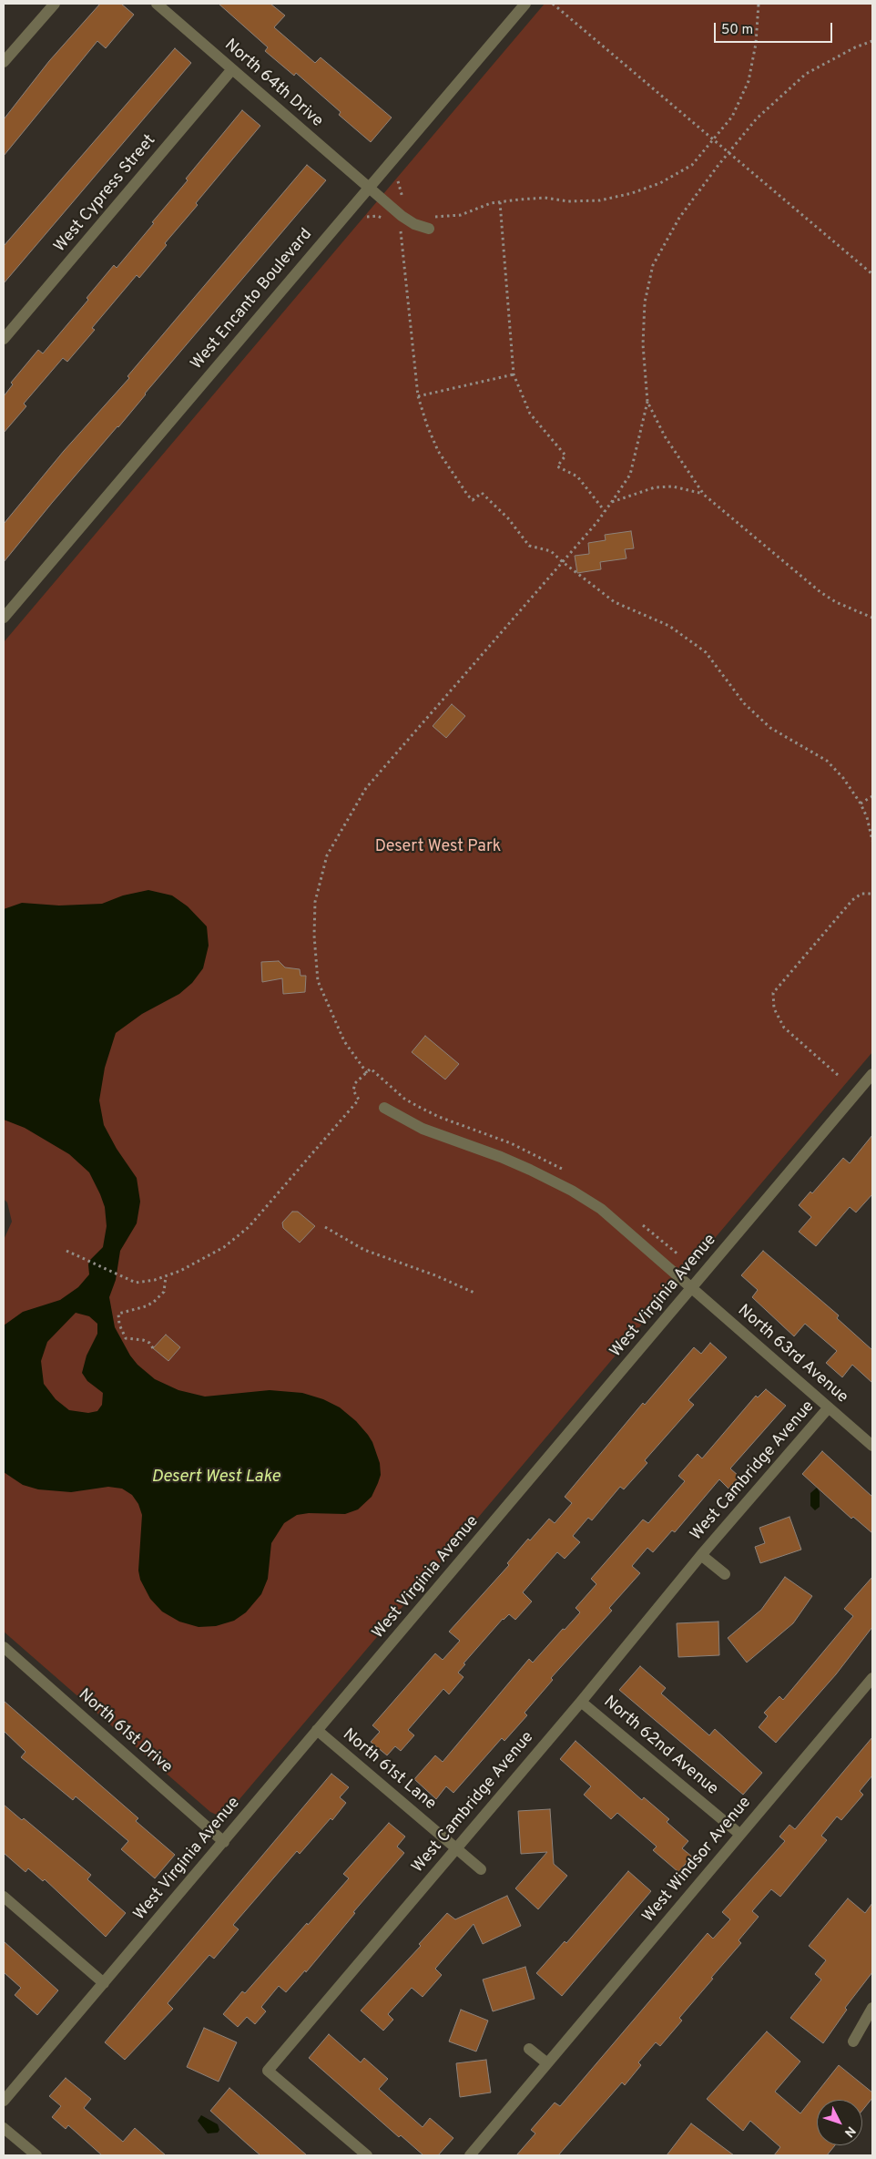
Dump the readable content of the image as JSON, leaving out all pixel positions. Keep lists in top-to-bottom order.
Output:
{
  "streets": {
    "street": [
      "North 64th Drive",
      "West Cypress Street",
      "West Encanto Boulevard",
      "West Virginia Avenue",
      "North 63rd Avenue",
      "West Cambridge Avenue",
      "North 61st Drive",
      "North 62nd Avenue",
      "North 61st Lane",
      "West Windsor Avenue"
    ]
  },
  "crossings": [
    ["North 64th Drive", "West Cypress Street"],
    ["North 64th Drive", "West Encanto Boulevard"],
    ["West Virginia Avenue", "North 63rd Avenue"],
    ["West Virginia Avenue", "North 61st Drive"],
    ["West Virginia Avenue", "North 61st Lane"],
    ["North 63rd Avenue", "West Cambridge Avenue"],
    ["West Cambridge Avenue", "North 62nd Avenue"],
    ["West Cambridge Avenue", "North 61st Lane"],
    ["North 62nd Avenue", "West Windsor Avenue"]
  ],
  "water": ["Desert West Lake"],
  "parks": ["Desert West Park"],
  "scale_bar": "50 m",
  "north": "bottom right"
}
